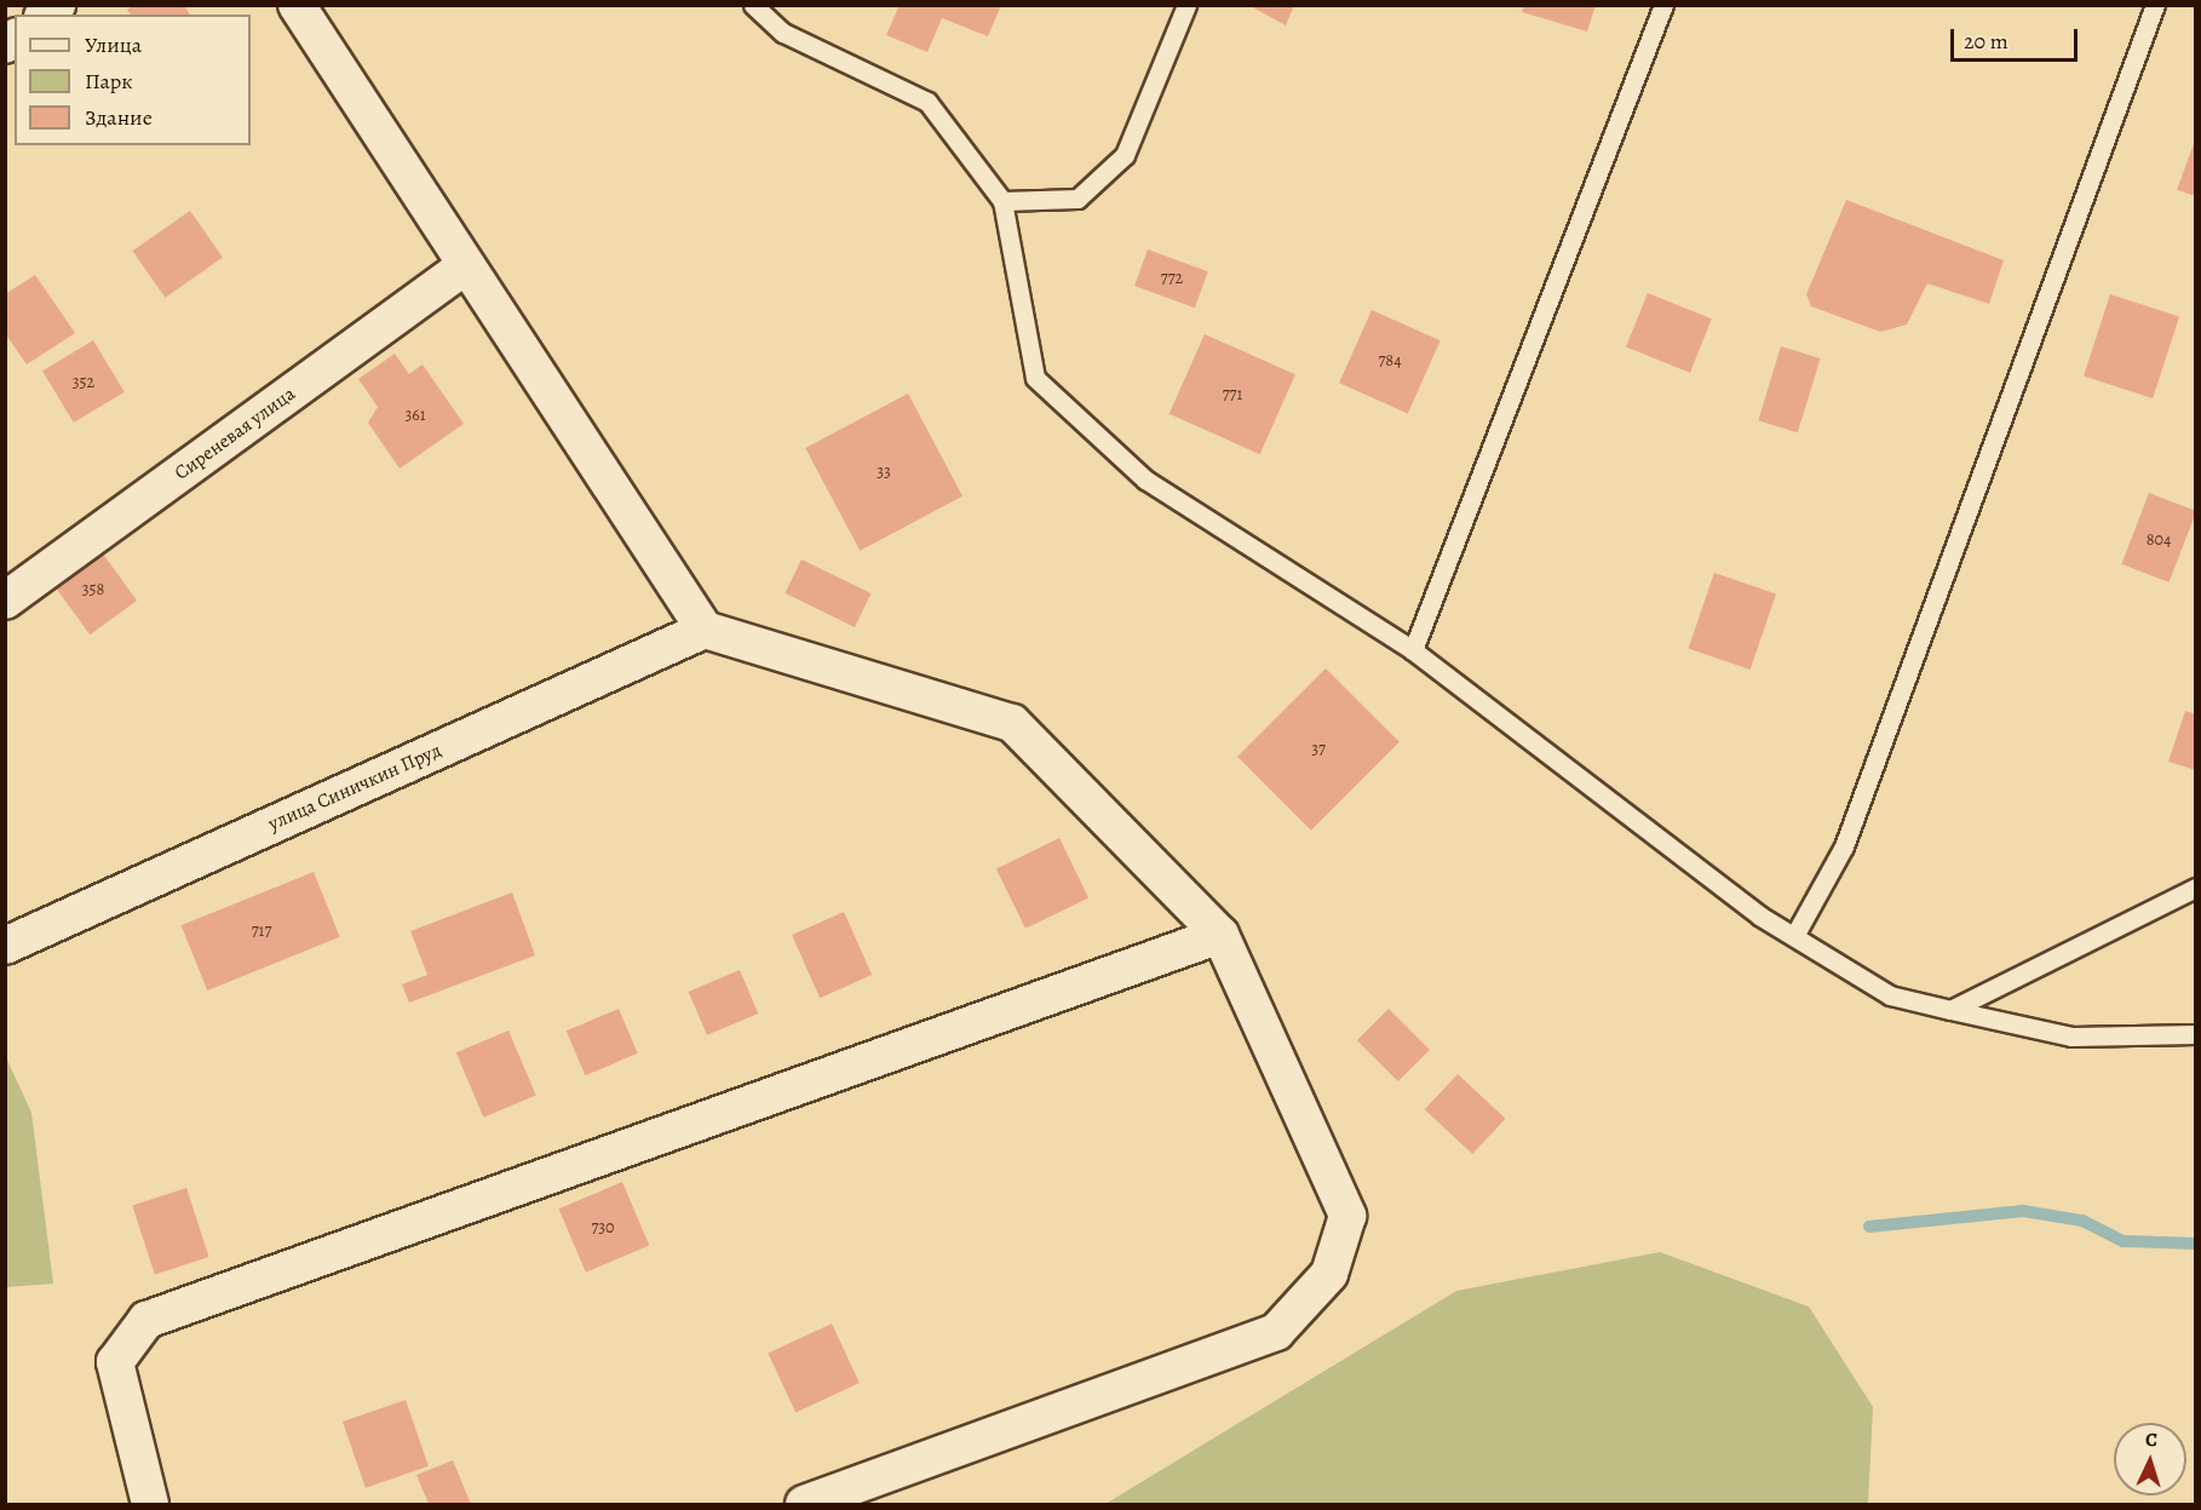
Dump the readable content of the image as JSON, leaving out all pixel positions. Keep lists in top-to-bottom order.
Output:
{
  "streets": {
    "street": ["Сиреневая улица", "улица Синичкин Пруд"]
  },
  "house_numbers": [
    "772",
    "784",
    "352",
    "771",
    "361",
    "33",
    "804",
    "358",
    "37",
    "717",
    "730"
  ],
  "legend": ["Улица", "Парк", "Здание"],
  "scale_bar": "20 m",
  "north": "top"
}
